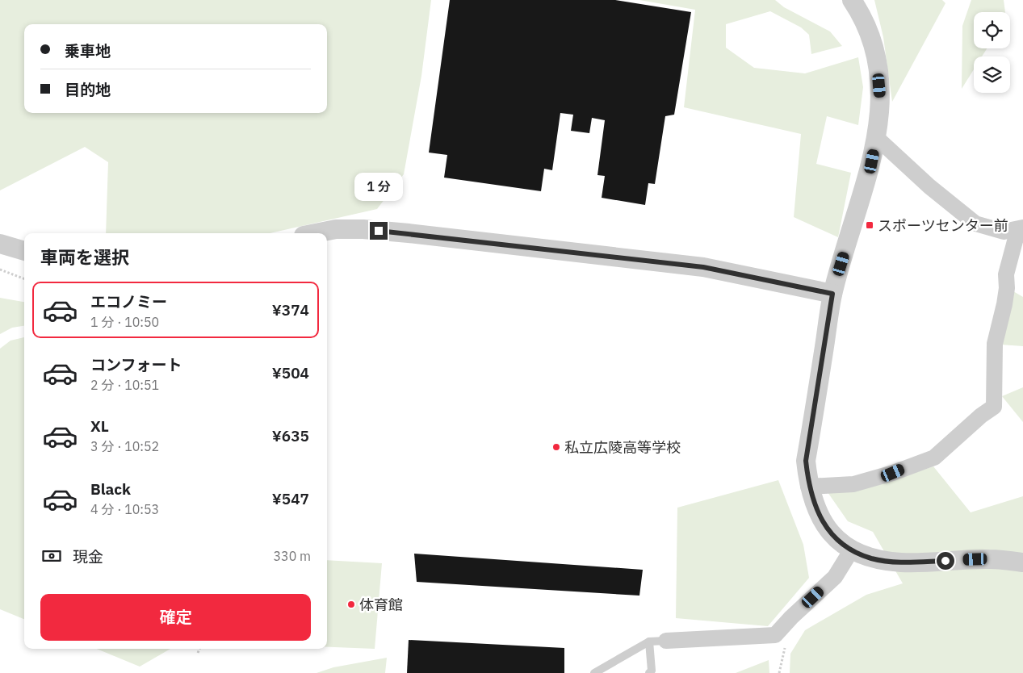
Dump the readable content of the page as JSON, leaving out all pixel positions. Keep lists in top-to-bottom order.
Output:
{
  "places": {
    "transit": ["スポーツセンター前"],
    "other": ["私立広陵高等学校", "体育館"]
  },
  "page": {
    "banner": ["乗車地", "目的地"],
    "bubble": "1 分",
    "heading": "車両を選択",
    "list": [
      {
        "name": "エコノミー",
        "note": "1 分 · 10:50",
        "value": "¥374"
      },
      {
        "name": "コンフォート",
        "note": "2 分 · 10:51",
        "value": "¥504"
      },
      {
        "name": "XL",
        "note": "3 分 · 10:52",
        "value": "¥635"
      },
      {
        "name": "Black",
        "note": "4 分 · 10:53",
        "value": "¥547"
      }
    ],
    "pay": ["現金", "330 m"],
    "buttons": "確定"
  }
}
